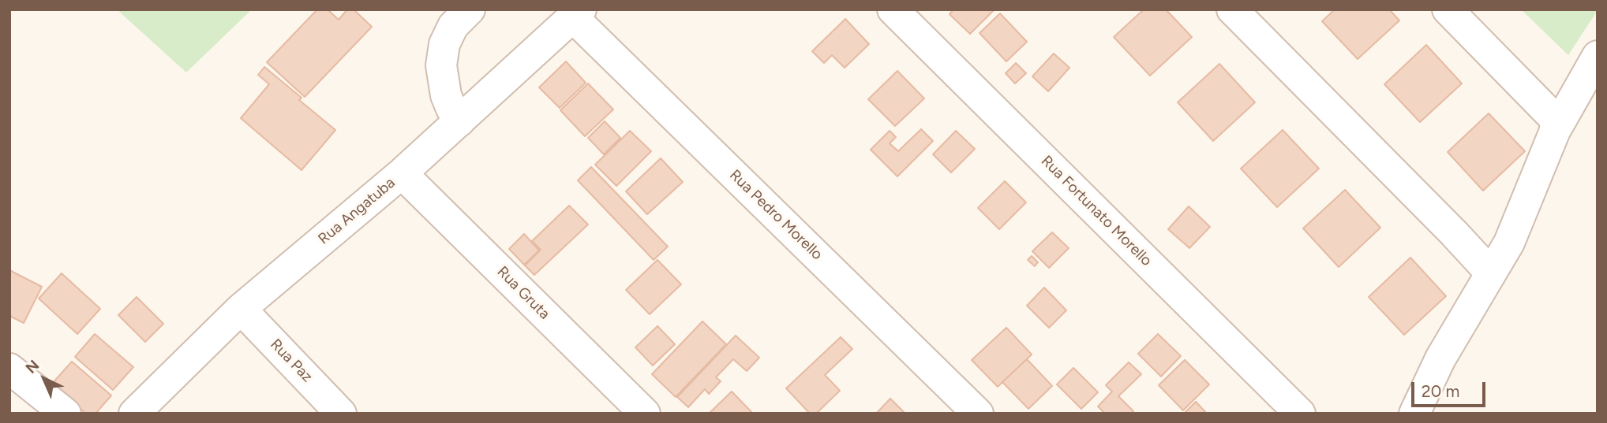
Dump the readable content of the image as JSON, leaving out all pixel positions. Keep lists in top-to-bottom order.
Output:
{
  "streets": {
    "street": [
      "Rua Angatuba",
      "Rua Fortunato Morello",
      "Rua Pedro Morello",
      "Rua Gruta",
      "Rua Paz"
    ]
  },
  "crossings": [
    ["Rua Angatuba", "Rua Pedro Morello"],
    ["Rua Angatuba", "Rua Gruta"],
    ["Rua Angatuba", "Rua Paz"]
  ],
  "scale_bar": "20 m",
  "north": "top left"
}
